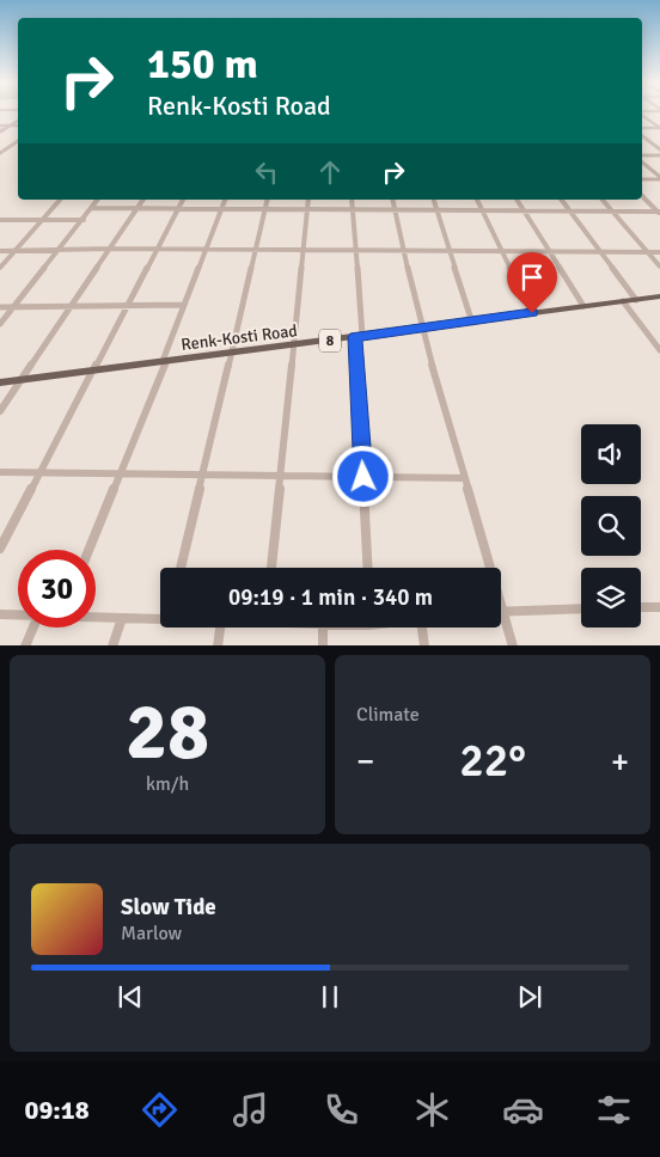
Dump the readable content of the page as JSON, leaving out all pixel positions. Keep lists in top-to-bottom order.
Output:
{
  "streets": {
    "main road": ["Renk-Kosti Road", "8"]
  },
  "page": {
    "turn": ["150 m", "Renk-Kosti Road"],
    "limit": "30",
    "trip": "09:19 · 1 min · 340 m",
    "tile": [
      ["28", "km/h"],
      "Climate"
    ],
    "heat": ["−", "22°", "+"],
    "song": ["Slow Tide", "Marlow"],
    "tabs": "09:18"
  }
}
